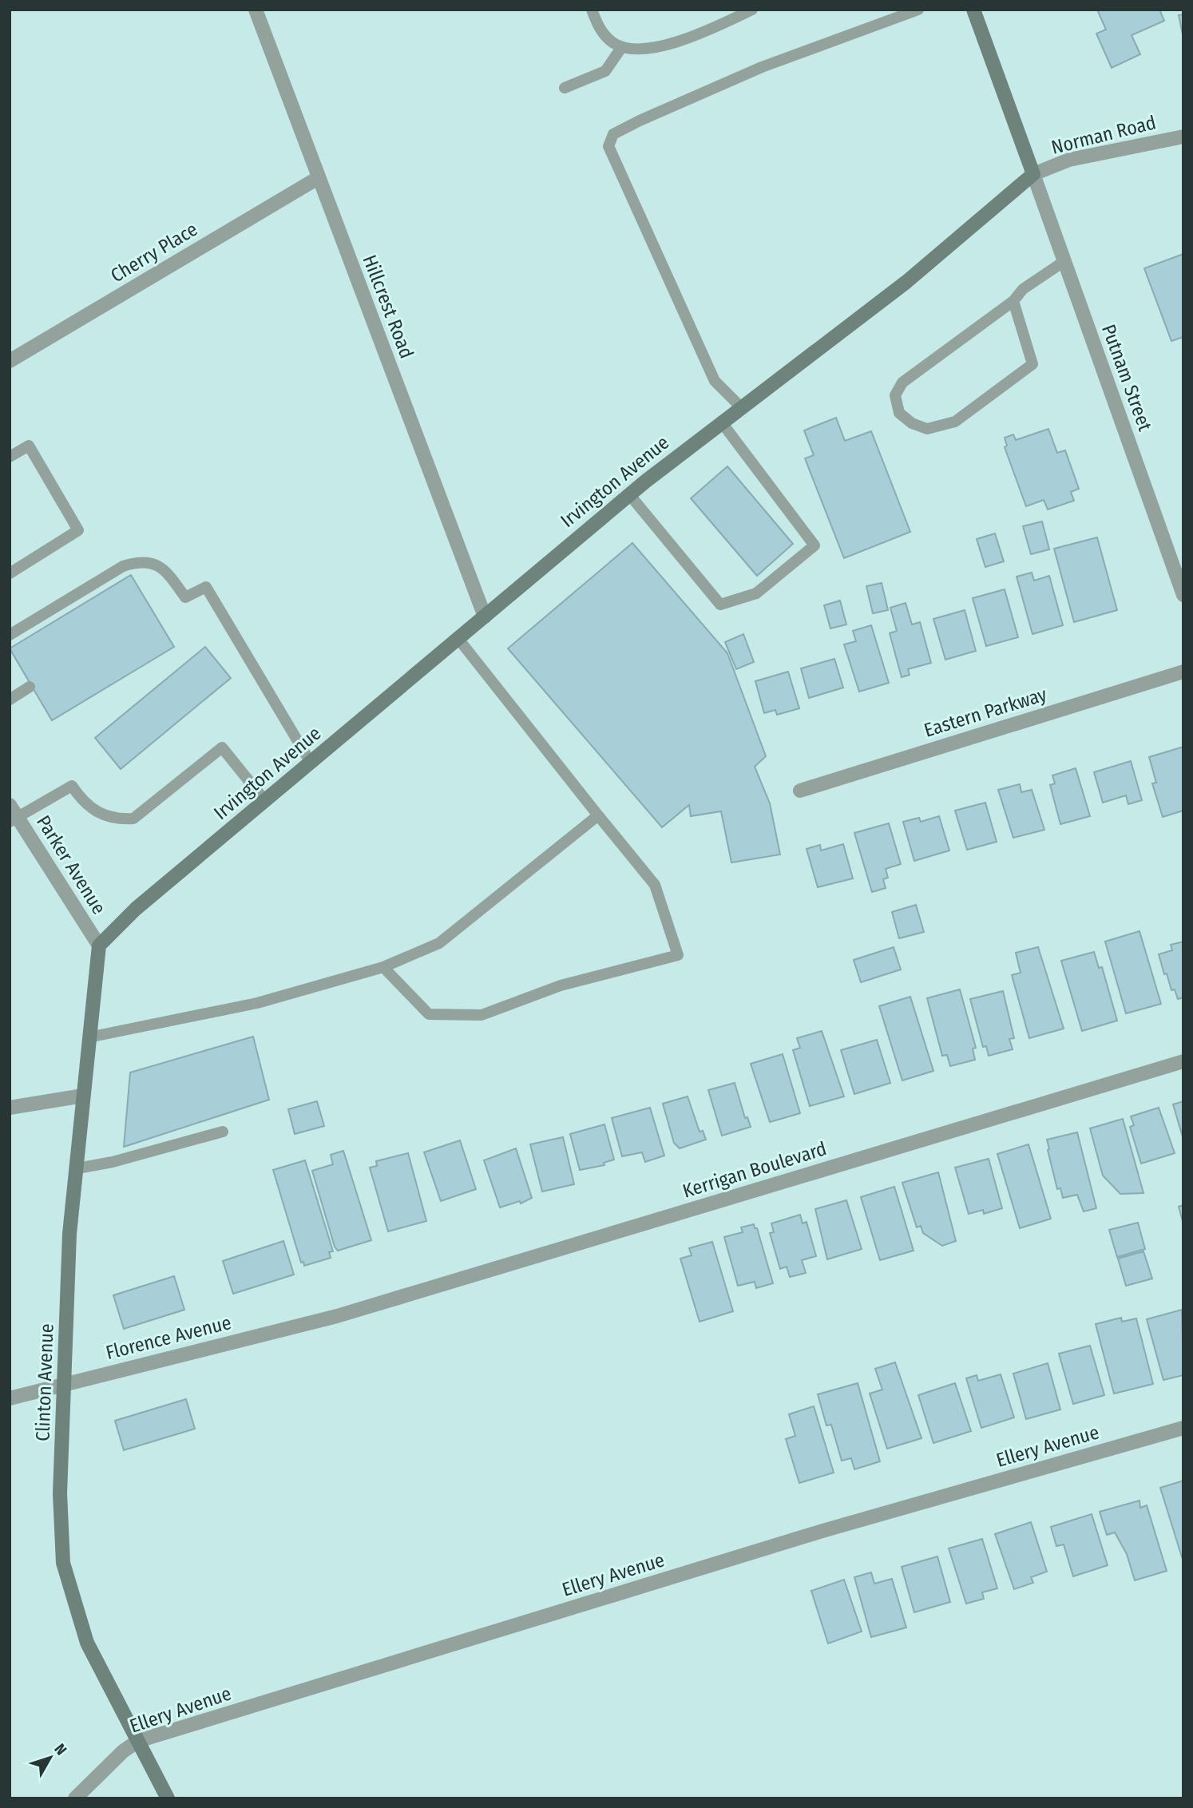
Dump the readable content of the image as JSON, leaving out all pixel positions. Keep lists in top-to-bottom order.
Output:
{
  "streets": {
    "main road": ["Irvington Avenue", "Clinton Avenue"],
    "street": [
      "Norman Road",
      "Cherry Place",
      "Hillcrest Road",
      "Putnam Street",
      "Eastern Parkway",
      "Parker Avenue",
      "Kerrigan Boulevard",
      "Florence Avenue",
      "Ellery Avenue"
    ]
  },
  "crossings": [
    ["Norman Road", "Putnam Street"],
    ["Norman Road", "Irvington Avenue"],
    ["Cherry Place", "Hillcrest Road"],
    ["Hillcrest Road", "Irvington Avenue"],
    ["Putnam Street", "Irvington Avenue"],
    ["Irvington Avenue", "Parker Avenue"],
    ["Irvington Avenue", "Clinton Avenue"],
    ["Parker Avenue", "Clinton Avenue"],
    ["Kerrigan Boulevard", "Florence Avenue"],
    ["Florence Avenue", "Clinton Avenue"],
    ["Clinton Avenue", "Ellery Avenue"]
  ],
  "north": "top right"
}
